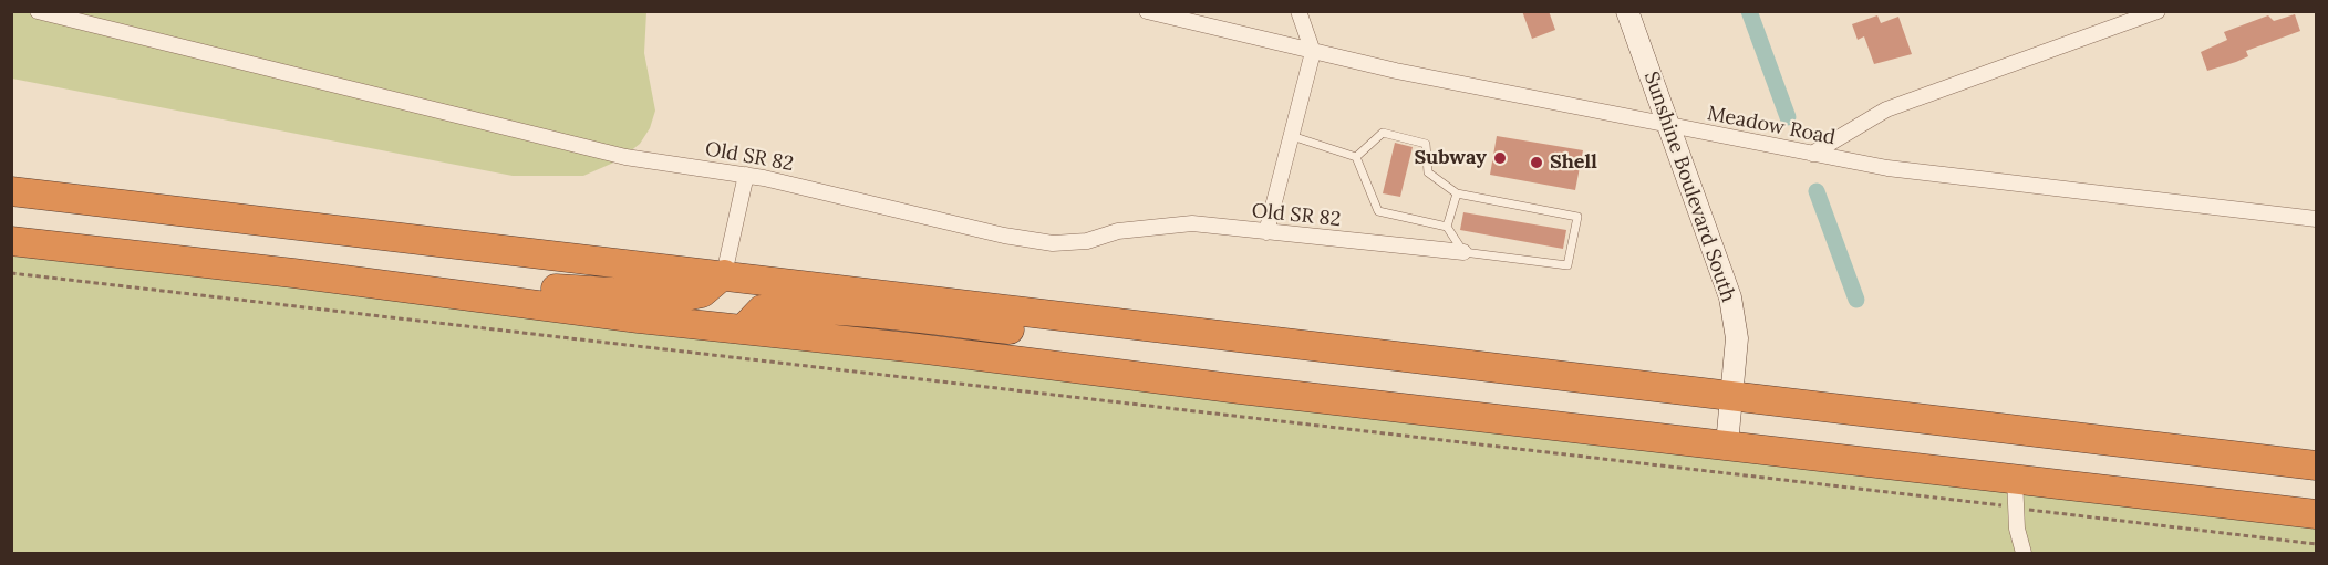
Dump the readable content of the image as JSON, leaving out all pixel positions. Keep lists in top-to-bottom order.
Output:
{
  "streets": {
    "street": ["Meadow Road", "Old SR 82", "Sunshine Boulevard South"]
  },
  "crossings": [
    ["Meadow Road", "Sunshine Boulevard South"]
  ],
  "places": ["Subway", "Shell"]
}
